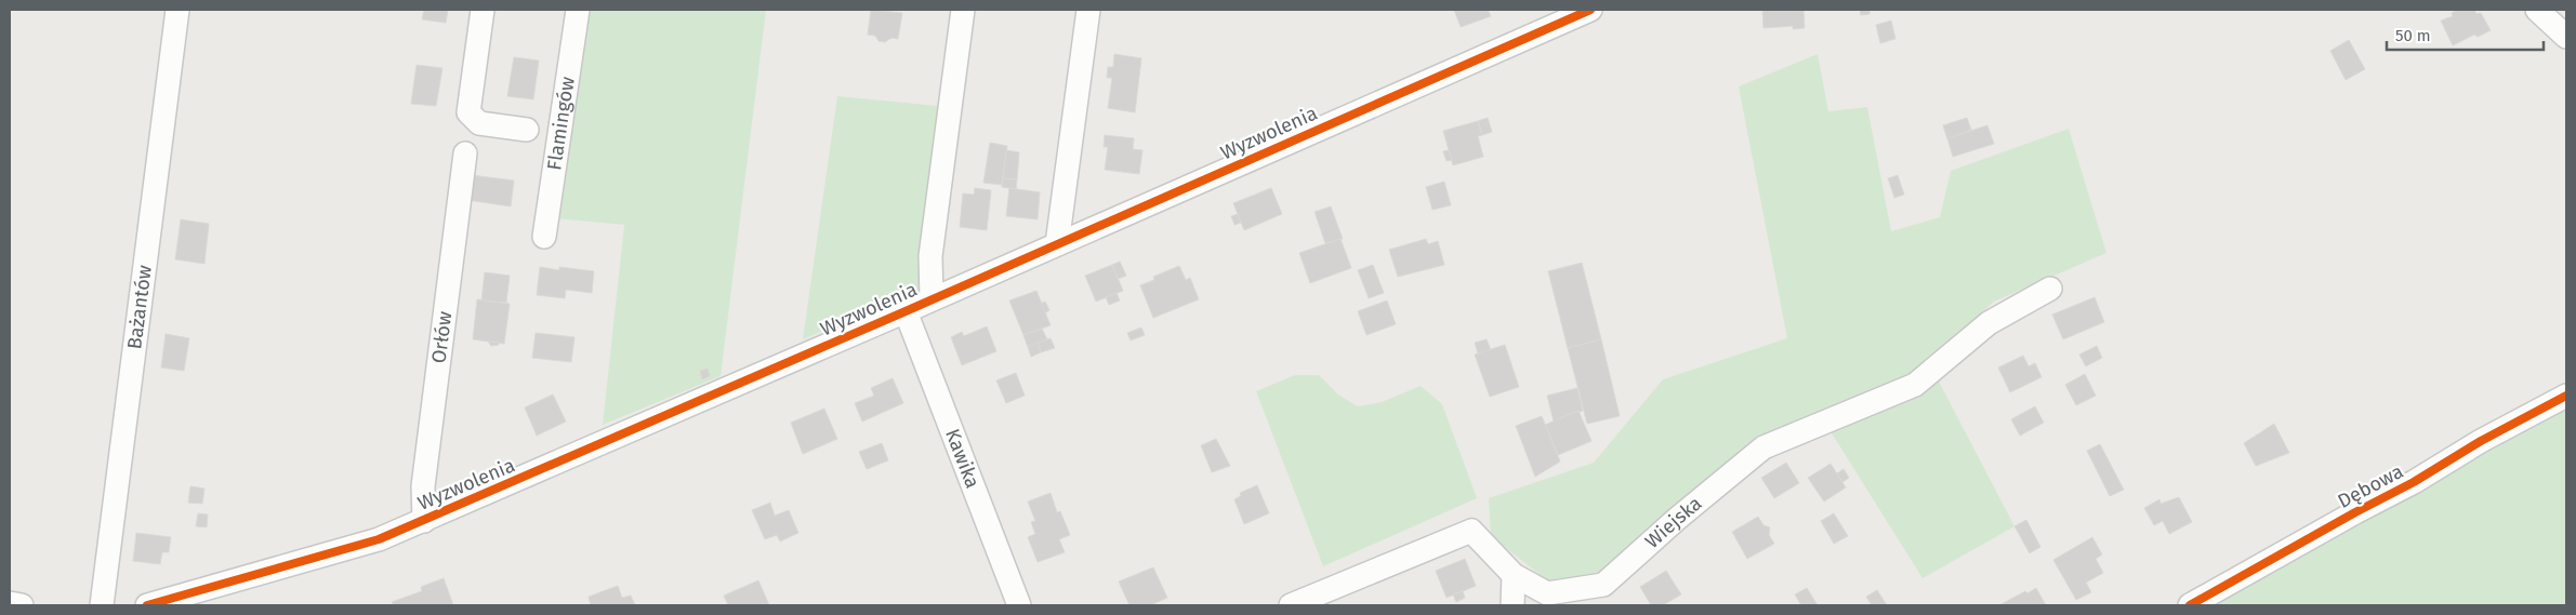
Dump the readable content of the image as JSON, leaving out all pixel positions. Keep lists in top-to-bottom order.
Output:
{
  "streets": {
    "street": [
      "Flamingów",
      "Wyzwolenia",
      "Bażantów",
      "Orłów",
      "Kawika",
      "Dębowa",
      "Wiejska"
    ]
  },
  "crossings": [
    ["Wyzwolenia", "Orłów"],
    ["Wyzwolenia", "Kawika"]
  ],
  "scale_bar": "50 m"
}
